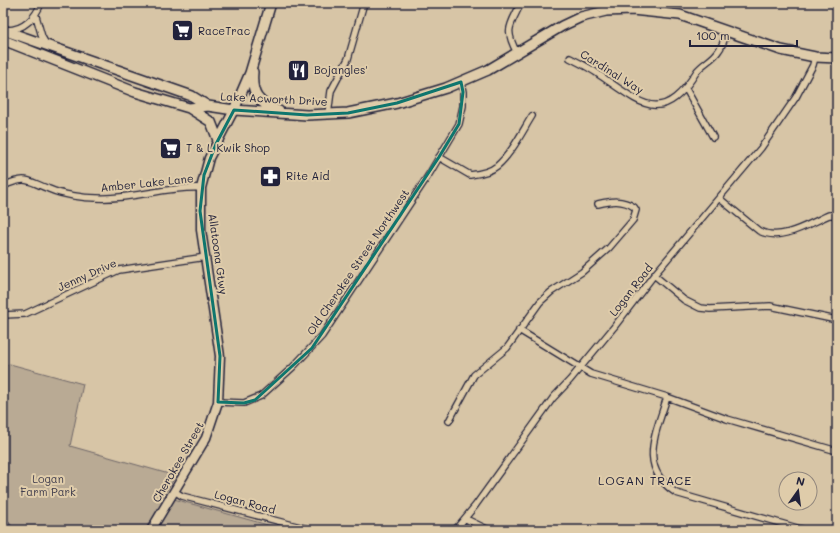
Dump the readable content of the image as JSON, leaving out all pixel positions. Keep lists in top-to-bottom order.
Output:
{
  "streets": {
    "main road": ["Lake Acworth Drive", "Allatoona Gtwy"],
    "street": [
      "Cardinal Way",
      "Amber Lake Lane",
      "Old Cherokee Street Northwest",
      "Jenny Drive",
      "Logan Road",
      "Cherokee Street"
    ]
  },
  "crossings": [
    ["Cardinal Way", "Lake Acworth Drive"],
    ["Lake Acworth Drive", "Allatoona Gtwy"],
    ["Lake Acworth Drive", "Old Cherokee Street Northwest"],
    ["Lake Acworth Drive", "Logan Road"],
    ["Amber Lake Lane", "Allatoona Gtwy"],
    ["Allatoona Gtwy", "Old Cherokee Street Northwest"],
    ["Allatoona Gtwy", "Jenny Drive"],
    ["Allatoona Gtwy", "Cherokee Street"],
    ["Old Cherokee Street Northwest", "Cherokee Street"],
    ["Logan Road", "Cherokee Street"]
  ],
  "districts": ["LOGAN TRACE"],
  "parks": ["Logan Farm Park"],
  "places": {
    "supermarket": ["RaceTrac", "T & L Kwik Shop"],
    "restaurant": ["Bojangles'"],
    "pharmacy": ["Rite Aid"]
  },
  "scale_bar": "100 m",
  "north": "top"
}
